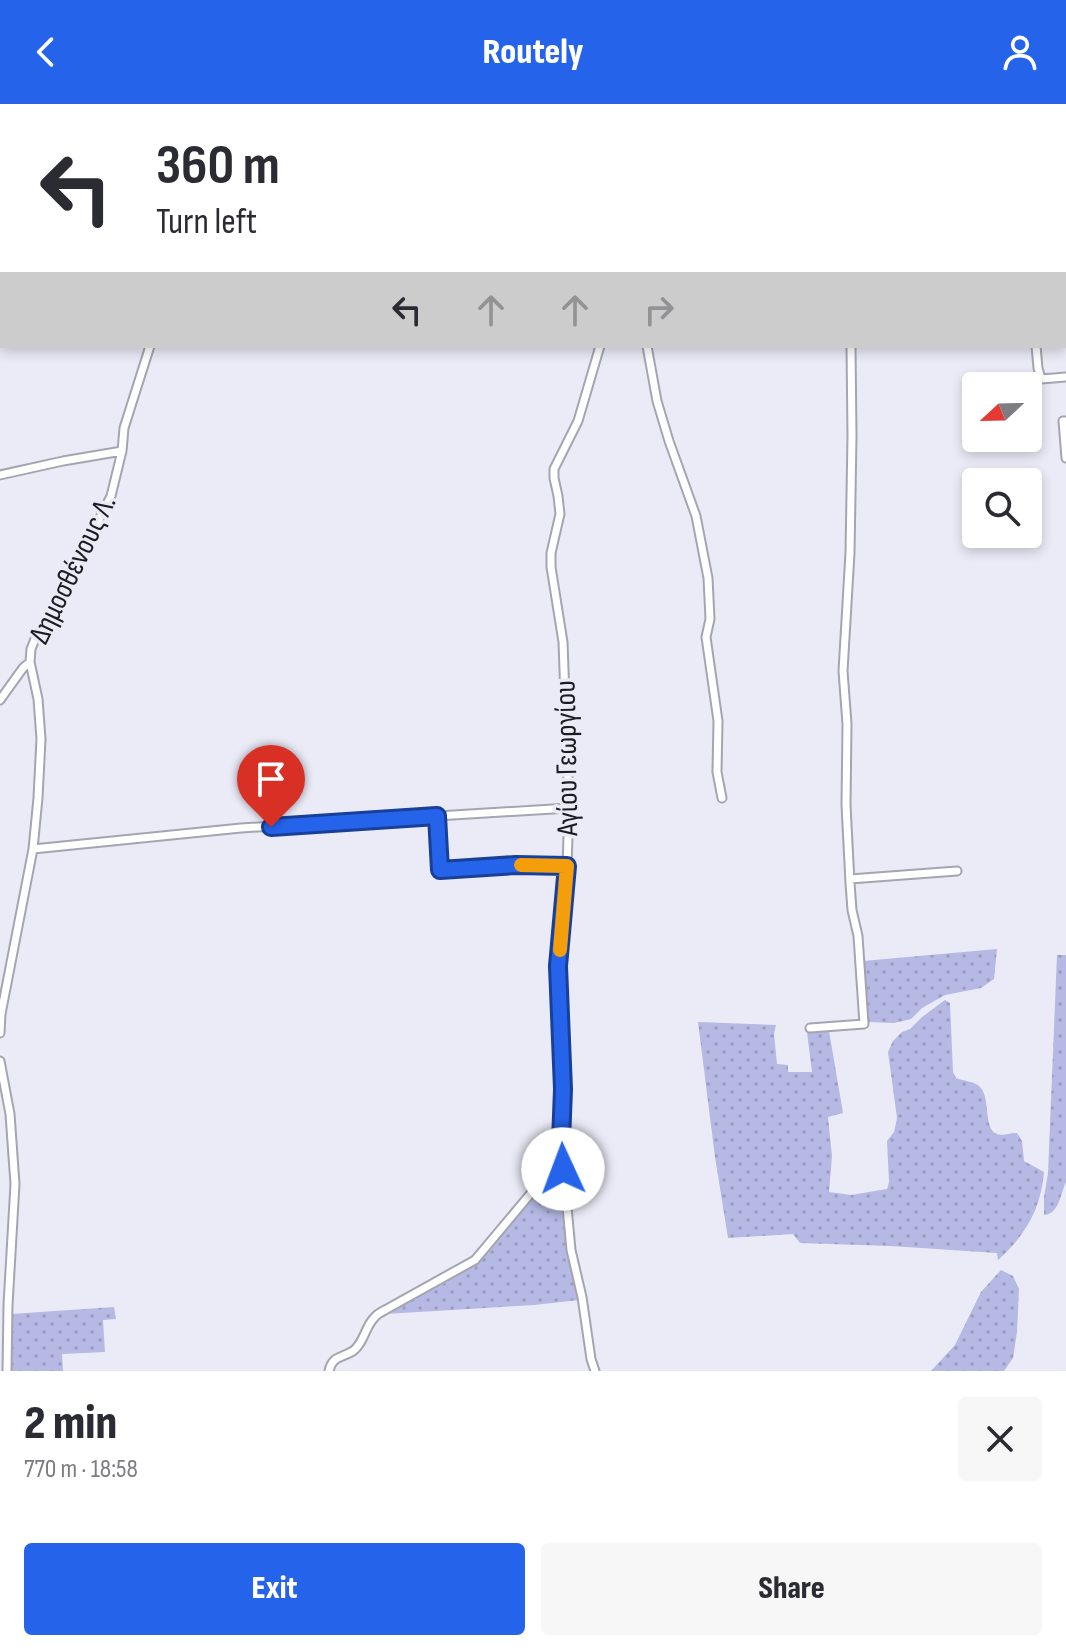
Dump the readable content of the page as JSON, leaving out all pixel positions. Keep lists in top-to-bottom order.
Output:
{
  "streets": {
    "street": ["Δημοσθένους Λ.", "Αγίου Γεωργίου"]
  },
  "north": "left",
  "page": {
    "header": "Routely",
    "turn": ["360 m", "Turn left"],
    "heading": ["2 min", "770 m · 18:58"],
    "buttons": ["Exit", "Share"]
  }
}
